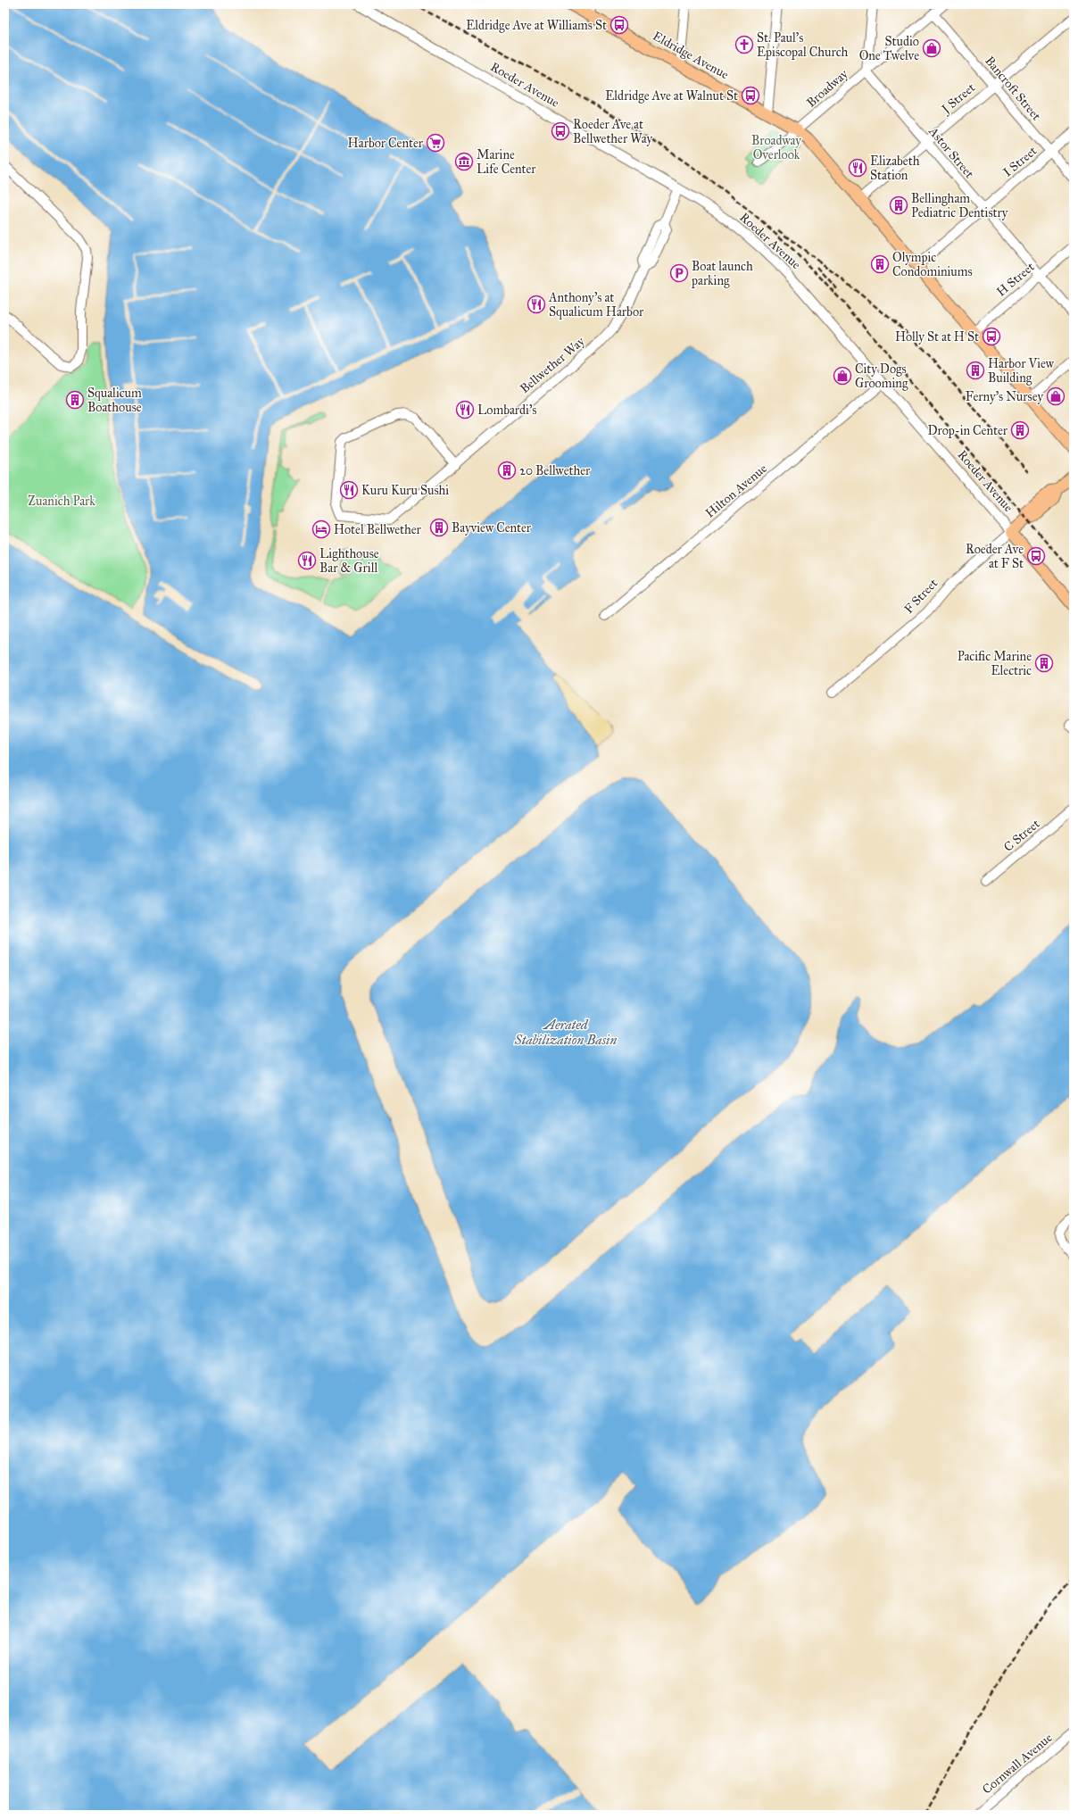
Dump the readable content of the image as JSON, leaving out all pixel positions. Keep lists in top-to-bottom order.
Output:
{
  "streets": {
    "main road": ["Eldridge Avenue", "Roeder Avenue", "F Street"],
    "street": [
      "Broadway",
      "Bancroft Street",
      "J Street",
      "Astor Street",
      "I Street",
      "H Street",
      "Bellwether Way",
      "Hilton Avenue",
      "C Street",
      "Cornwall Avenue"
    ]
  },
  "crossings": [
    ["Eldridge Avenue", "Broadway"],
    ["Eldridge Avenue", "J Street"],
    ["Eldridge Avenue", "I Street"],
    ["Eldridge Avenue", "H Street"],
    ["Roeder Avenue", "Bellwether Way"],
    ["Roeder Avenue", "Hilton Avenue"],
    ["Roeder Avenue", "F Street"],
    ["Broadway", "Bancroft Street"],
    ["Broadway", "Astor Street"],
    ["Bancroft Street", "J Street"],
    ["Bancroft Street", "I Street"],
    ["J Street", "Astor Street"],
    ["Astor Street", "I Street"],
    ["Astor Street", "H Street"]
  ],
  "water": ["Aerated Stabilization Basin"],
  "parks": ["Broadway Overlook", "Zuanich Park"],
  "places": {
    "bus stop": [
      "Eldridge Ave at Williams St",
      "Eldridge Ave at Walnut St",
      "Roeder Ave at Bellwether Way",
      "Holly St at H St",
      "Roeder Ave at F St"
    ],
    "church": ["St. Paul's Episcopal Church"],
    "shop": ["Studio One Twelve", "City Dogs Grooming", "Ferny's Nursey"],
    "supermarket": ["Harbor Center"],
    "museum": ["Marine Life Center"],
    "restaurant": [
      "Elizabeth Station",
      "Anthony's at Squalicum Harbor",
      "Lombardi's",
      "Kuru Kuru Sushi",
      "Lighthouse Bar & Grill"
    ],
    "building": [
      "Bellingham Pediatric Dentistry",
      "Olympic Condominiums",
      "Harbor View Building",
      "Squalicum Boathouse",
      "Drop-in Center",
      "20 Bellwether",
      "Bayview Center",
      "Pacific Marine Electric"
    ],
    "parking": ["Boat launch parking"],
    "hotel": ["Hotel Bellwether"]
  }
}
